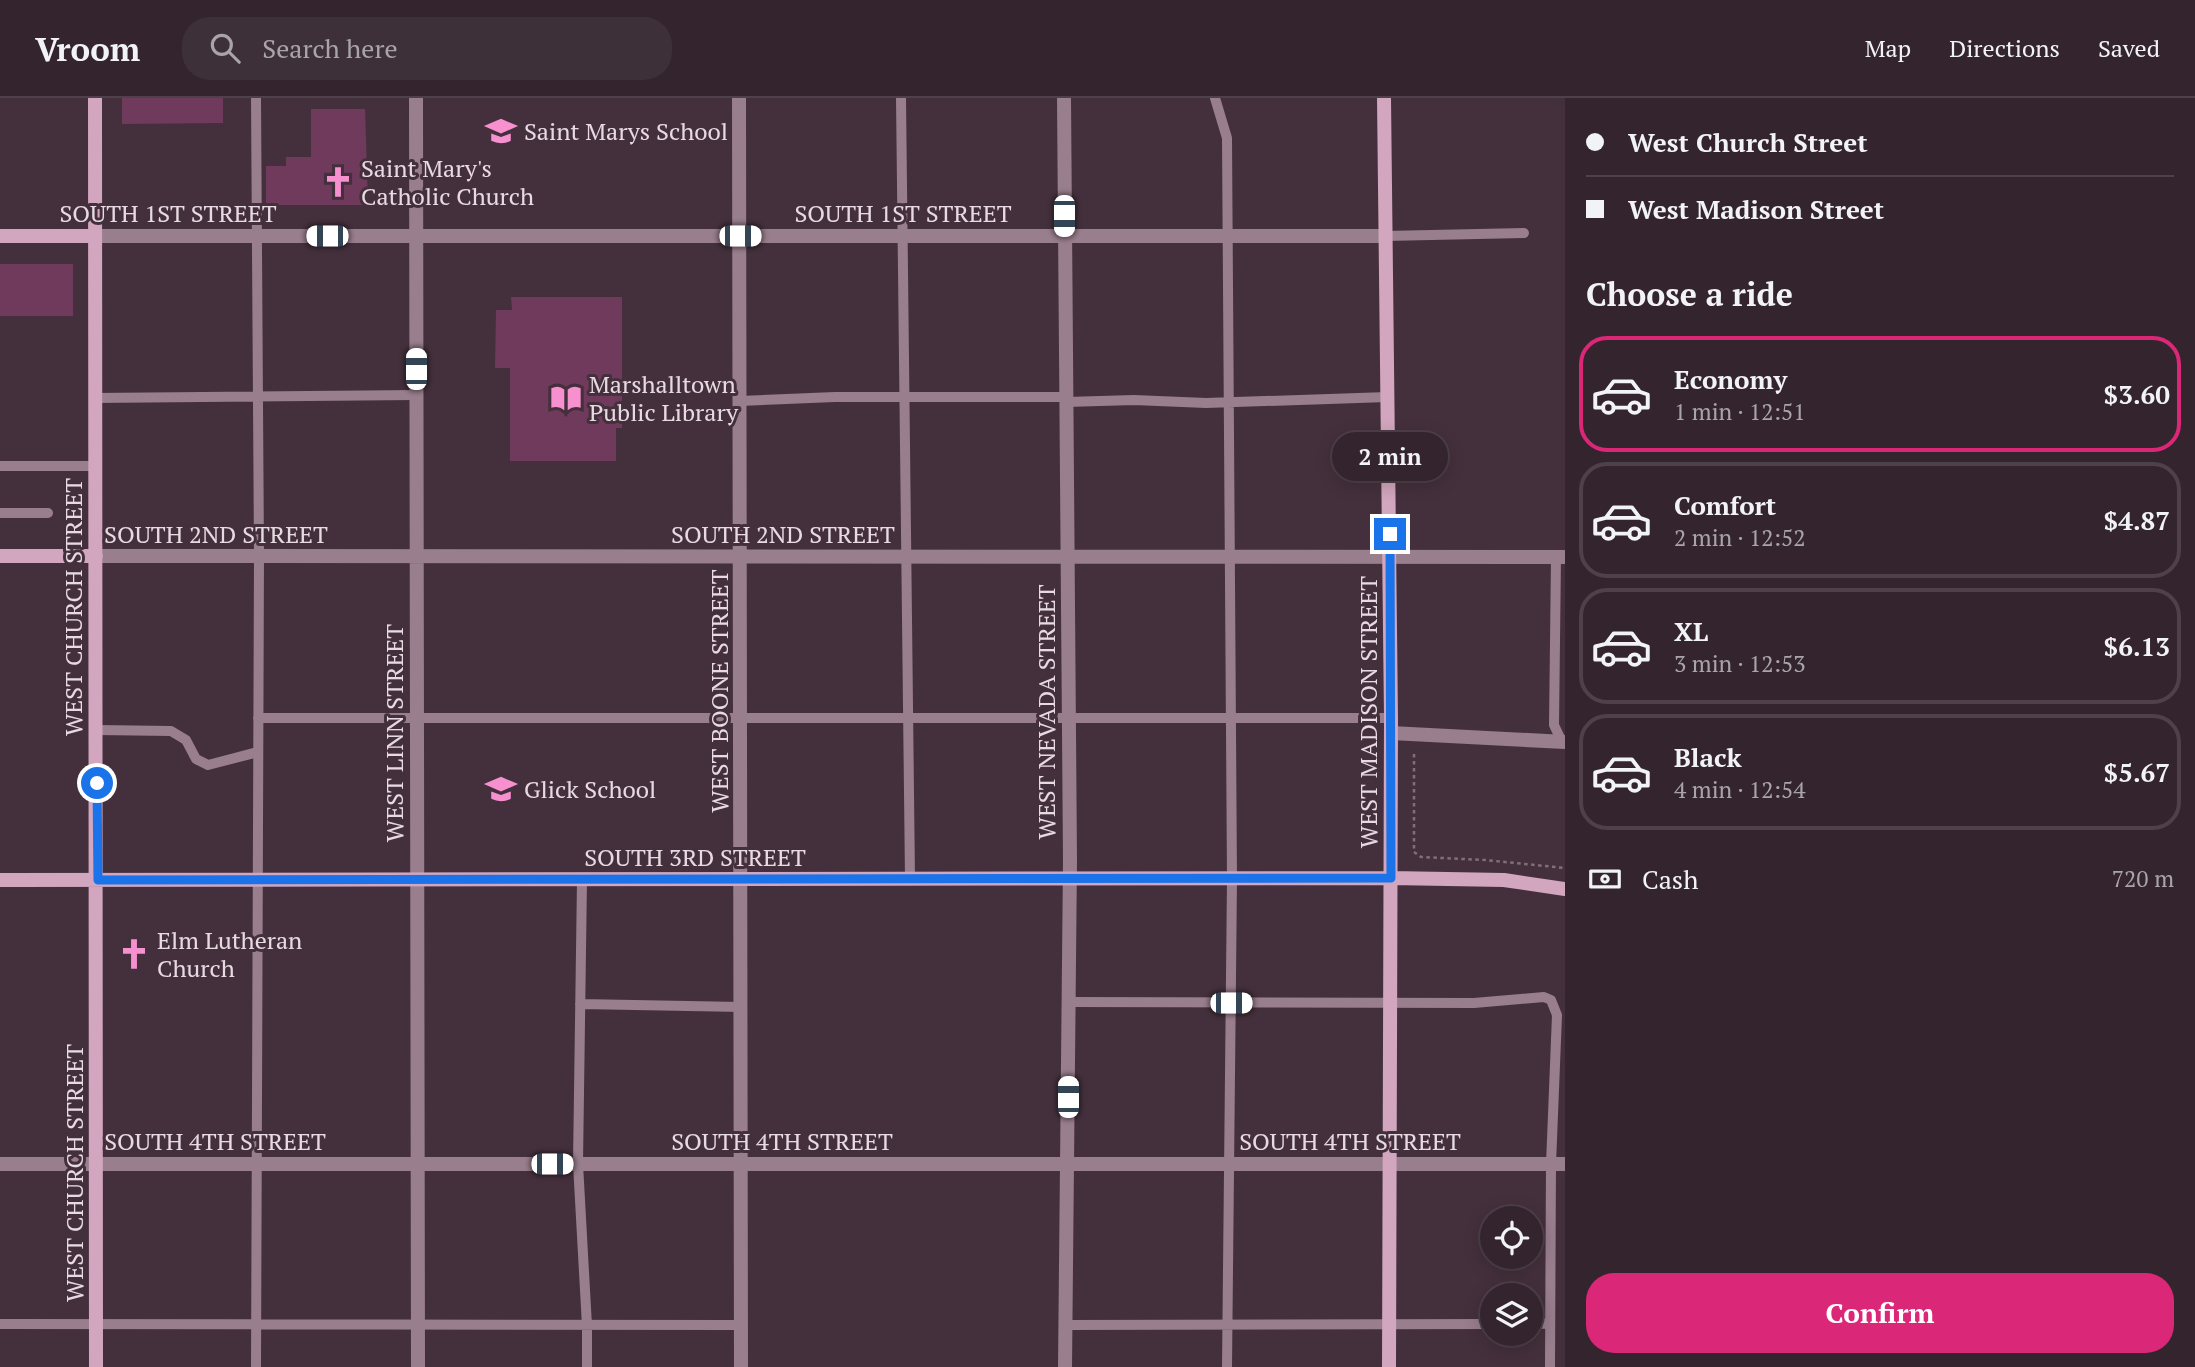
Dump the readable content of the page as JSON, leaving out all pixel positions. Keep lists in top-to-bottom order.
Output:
{
  "streets": {
    "main road": [
      "SOUTH 1ST STREET",
      "SOUTH 2ND STREET",
      "WEST CHURCH STREET",
      "WEST MADISON STREET",
      "SOUTH 3RD STREET"
    ],
    "street": [
      "WEST BOONE STREET",
      "WEST NEVADA STREET",
      "WEST LINN STREET",
      "SOUTH 4TH STREET"
    ]
  },
  "crossings": [
    ["SOUTH 1ST STREET", "WEST CHURCH STREET"],
    ["SOUTH 1ST STREET", "WEST BOONE STREET"],
    ["SOUTH 1ST STREET", "WEST NEVADA STREET"],
    ["SOUTH 1ST STREET", "WEST MADISON STREET"],
    ["SOUTH 1ST STREET", "WEST LINN STREET"],
    ["SOUTH 2ND STREET", "WEST CHURCH STREET"],
    ["SOUTH 2ND STREET", "WEST BOONE STREET"],
    ["SOUTH 2ND STREET", "WEST NEVADA STREET"],
    ["SOUTH 2ND STREET", "WEST MADISON STREET"],
    ["SOUTH 2ND STREET", "WEST LINN STREET"],
    ["WEST CHURCH STREET", "SOUTH 3RD STREET"],
    ["WEST CHURCH STREET", "SOUTH 4TH STREET"],
    ["WEST BOONE STREET", "SOUTH 3RD STREET"],
    ["WEST BOONE STREET", "SOUTH 4TH STREET"],
    ["WEST NEVADA STREET", "SOUTH 3RD STREET"],
    ["WEST NEVADA STREET", "SOUTH 4TH STREET"],
    ["WEST MADISON STREET", "SOUTH 3RD STREET"],
    ["WEST MADISON STREET", "SOUTH 4TH STREET"],
    ["WEST LINN STREET", "SOUTH 3RD STREET"],
    ["WEST LINN STREET", "SOUTH 4TH STREET"]
  ],
  "places": {
    "school or university": ["Saint Marys School", "Glick School"],
    "church": ["Saint Mary's Catholic Church", "Elm Lutheran Church"],
    "library": ["Marshalltown Public Library"]
  },
  "page": {
    "header": "Vroom",
    "search": "Search here",
    "nav": ["Map", "Directions", "Saved"],
    "banner": ["West Church Street", "West Madison Street"],
    "heading": "Choose a ride",
    "list": [
      {
        "name": "Economy",
        "note": "1 min · 12:51",
        "value": "$3.60"
      },
      {
        "name": "Comfort",
        "note": "2 min · 12:52",
        "value": "$4.87"
      },
      {
        "name": "XL",
        "note": "3 min · 12:53",
        "value": "$6.13"
      },
      {
        "name": "Black",
        "note": "4 min · 12:54",
        "value": "$5.67"
      }
    ],
    "bubble": "2 min",
    "pay": ["Cash", "720 m"],
    "buttons": "Confirm"
  }
}
